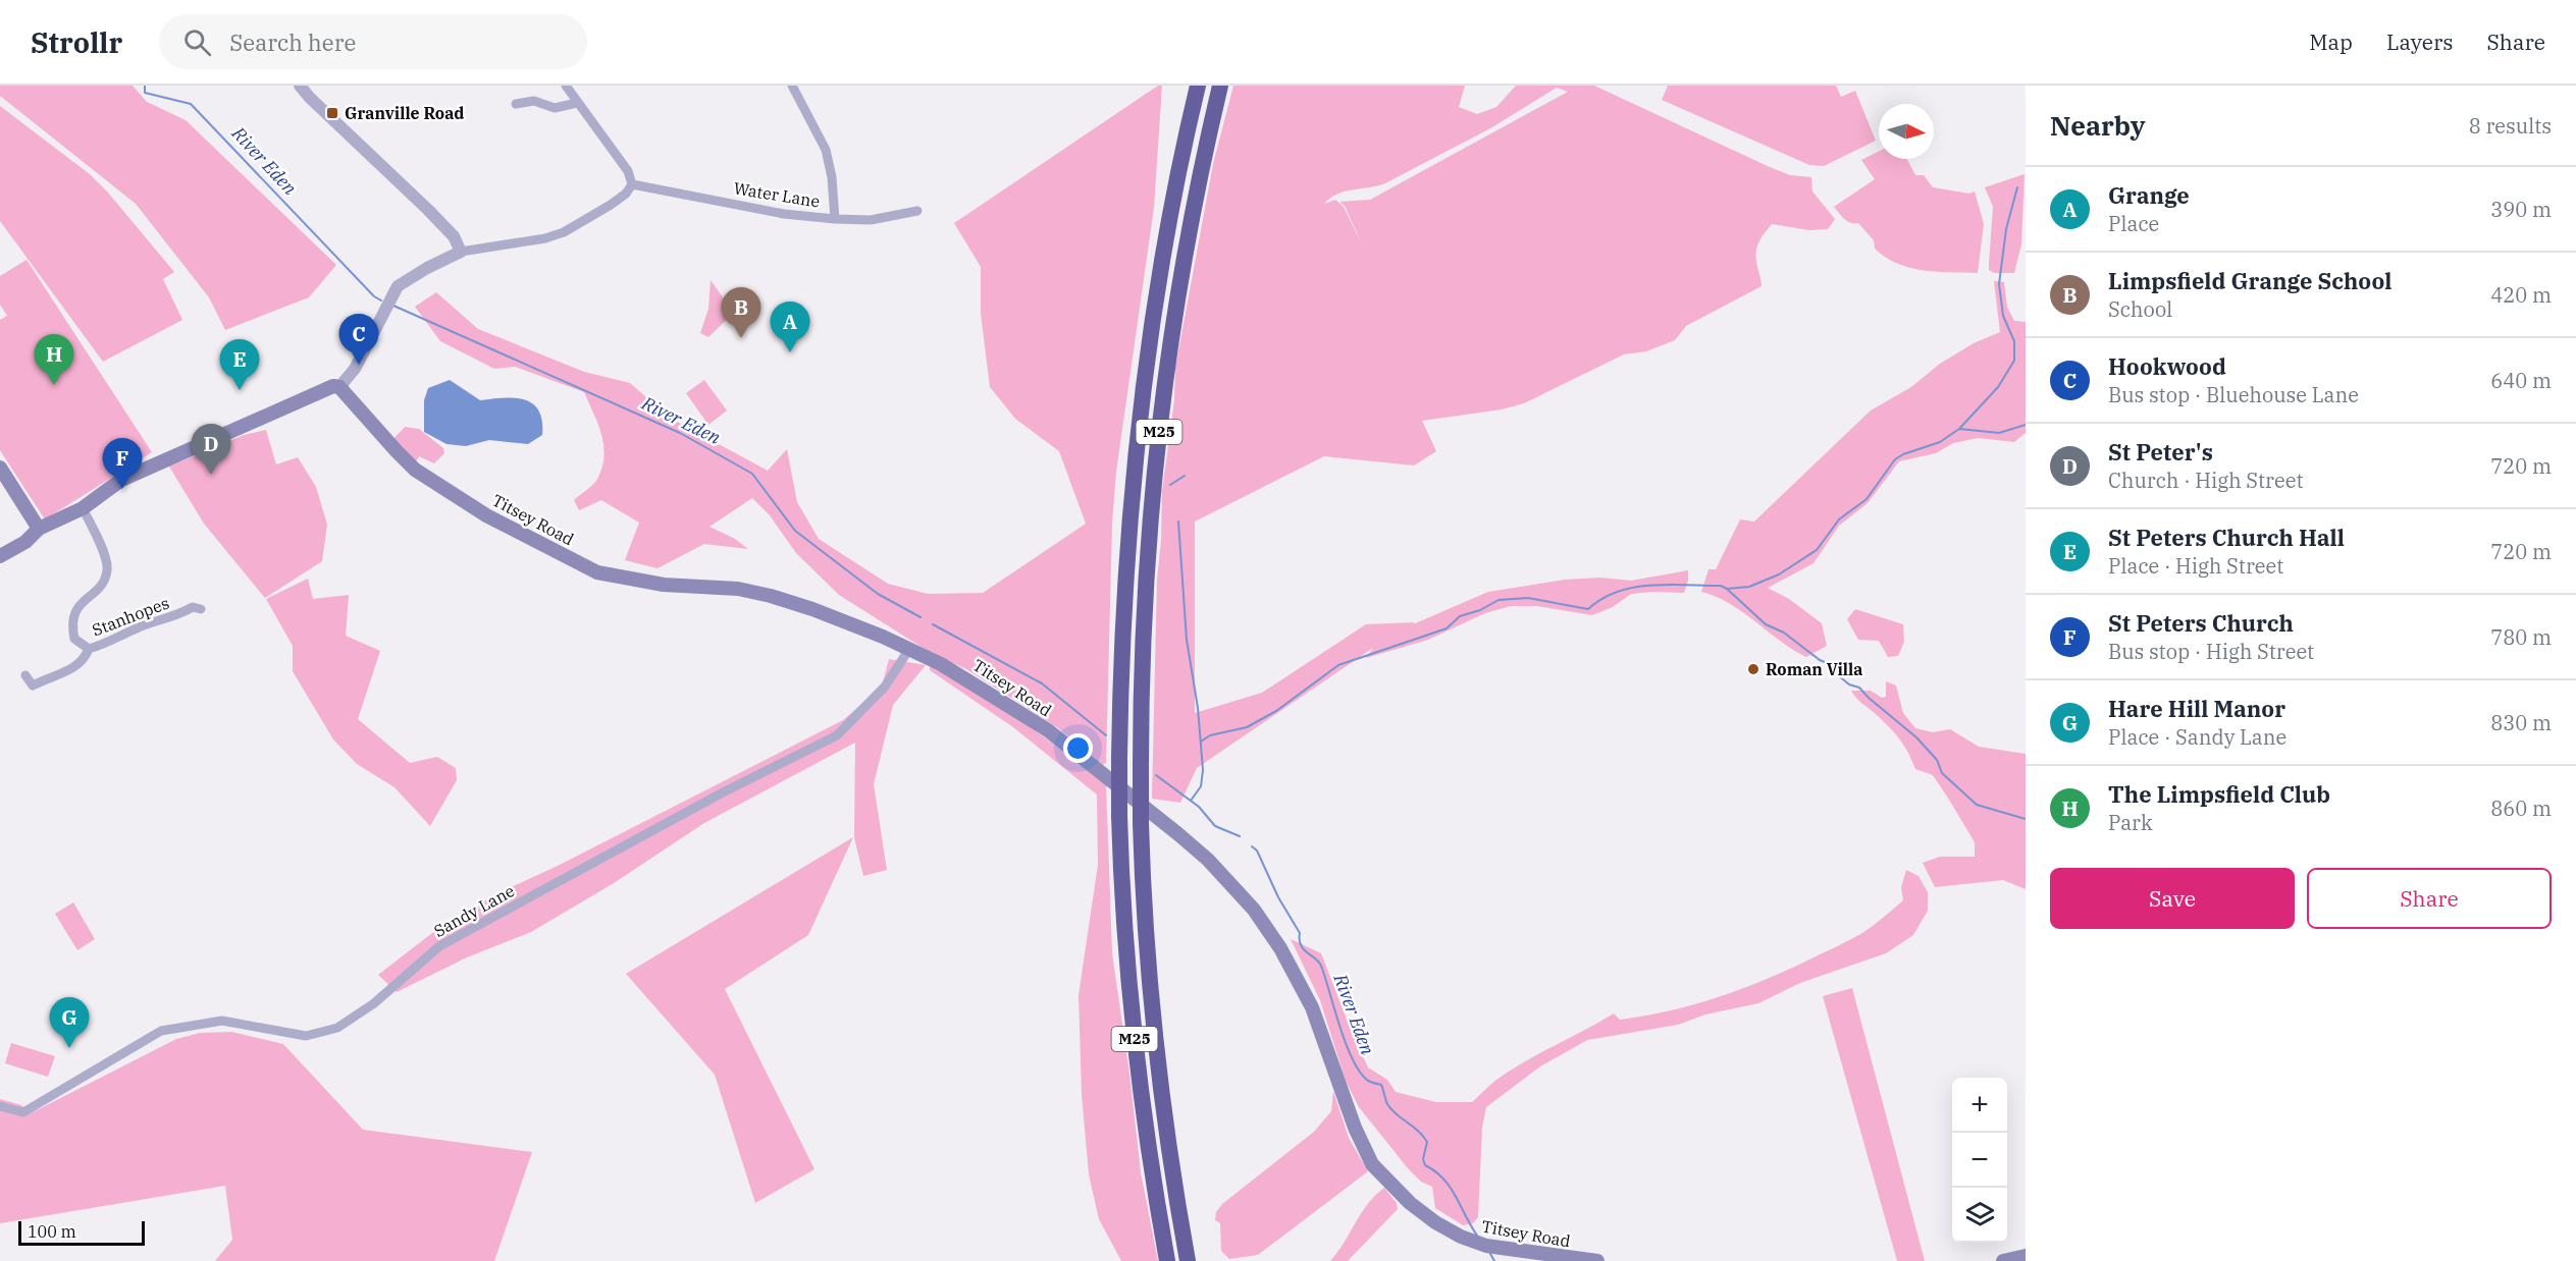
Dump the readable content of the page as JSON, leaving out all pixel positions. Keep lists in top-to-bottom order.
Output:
{
  "streets": {
    "highway": ["M25"],
    "main road": ["Titsey Road"],
    "street": ["Water Lane", "Stanhopes", "Sandy Lane"]
  },
  "crossings": [
    ["Titsey Road", "Sandy Lane"]
  ],
  "water": ["River Eden"],
  "places": {
    "transit": ["Granville Road"],
    "other": ["Roman Villa"]
  },
  "scale_bar": "100 m",
  "north": "right",
  "page": {
    "header": "Strollr",
    "search": "Search here",
    "nav": ["Map", "Layers", "Share"],
    "heading": ["Nearby", "8 results"],
    "list": [
      {
        "mark": "A",
        "name": "Grange",
        "note": "Place",
        "value": "390 m"
      },
      {
        "mark": "B",
        "name": "Limpsfield Grange School",
        "note": "School",
        "value": "420 m"
      },
      {
        "mark": "C",
        "name": "Hookwood",
        "note": "Bus stop · Bluehouse Lane",
        "value": "640 m"
      },
      {
        "mark": "D",
        "name": "St Peter's",
        "note": "Church · High Street",
        "value": "720 m"
      },
      {
        "mark": "E",
        "name": "St Peters Church Hall",
        "note": "Place · High Street",
        "value": "720 m"
      },
      {
        "mark": "F",
        "name": "St Peters Church",
        "note": "Bus stop · High Street",
        "value": "780 m"
      },
      {
        "mark": "G",
        "name": "Hare Hill Manor",
        "note": "Place · Sandy Lane",
        "value": "830 m"
      },
      {
        "mark": "H",
        "name": "The Limpsfield Club",
        "note": "Park",
        "value": "860 m"
      }
    ],
    "pins": [
      "B",
      "A",
      "C",
      "H",
      "E",
      "D",
      "F",
      "G"
    ],
    "buttons": ["Save", "Share"],
    "map_buttons": ["+", "−"],
    "scale": "100 m"
  }
}
